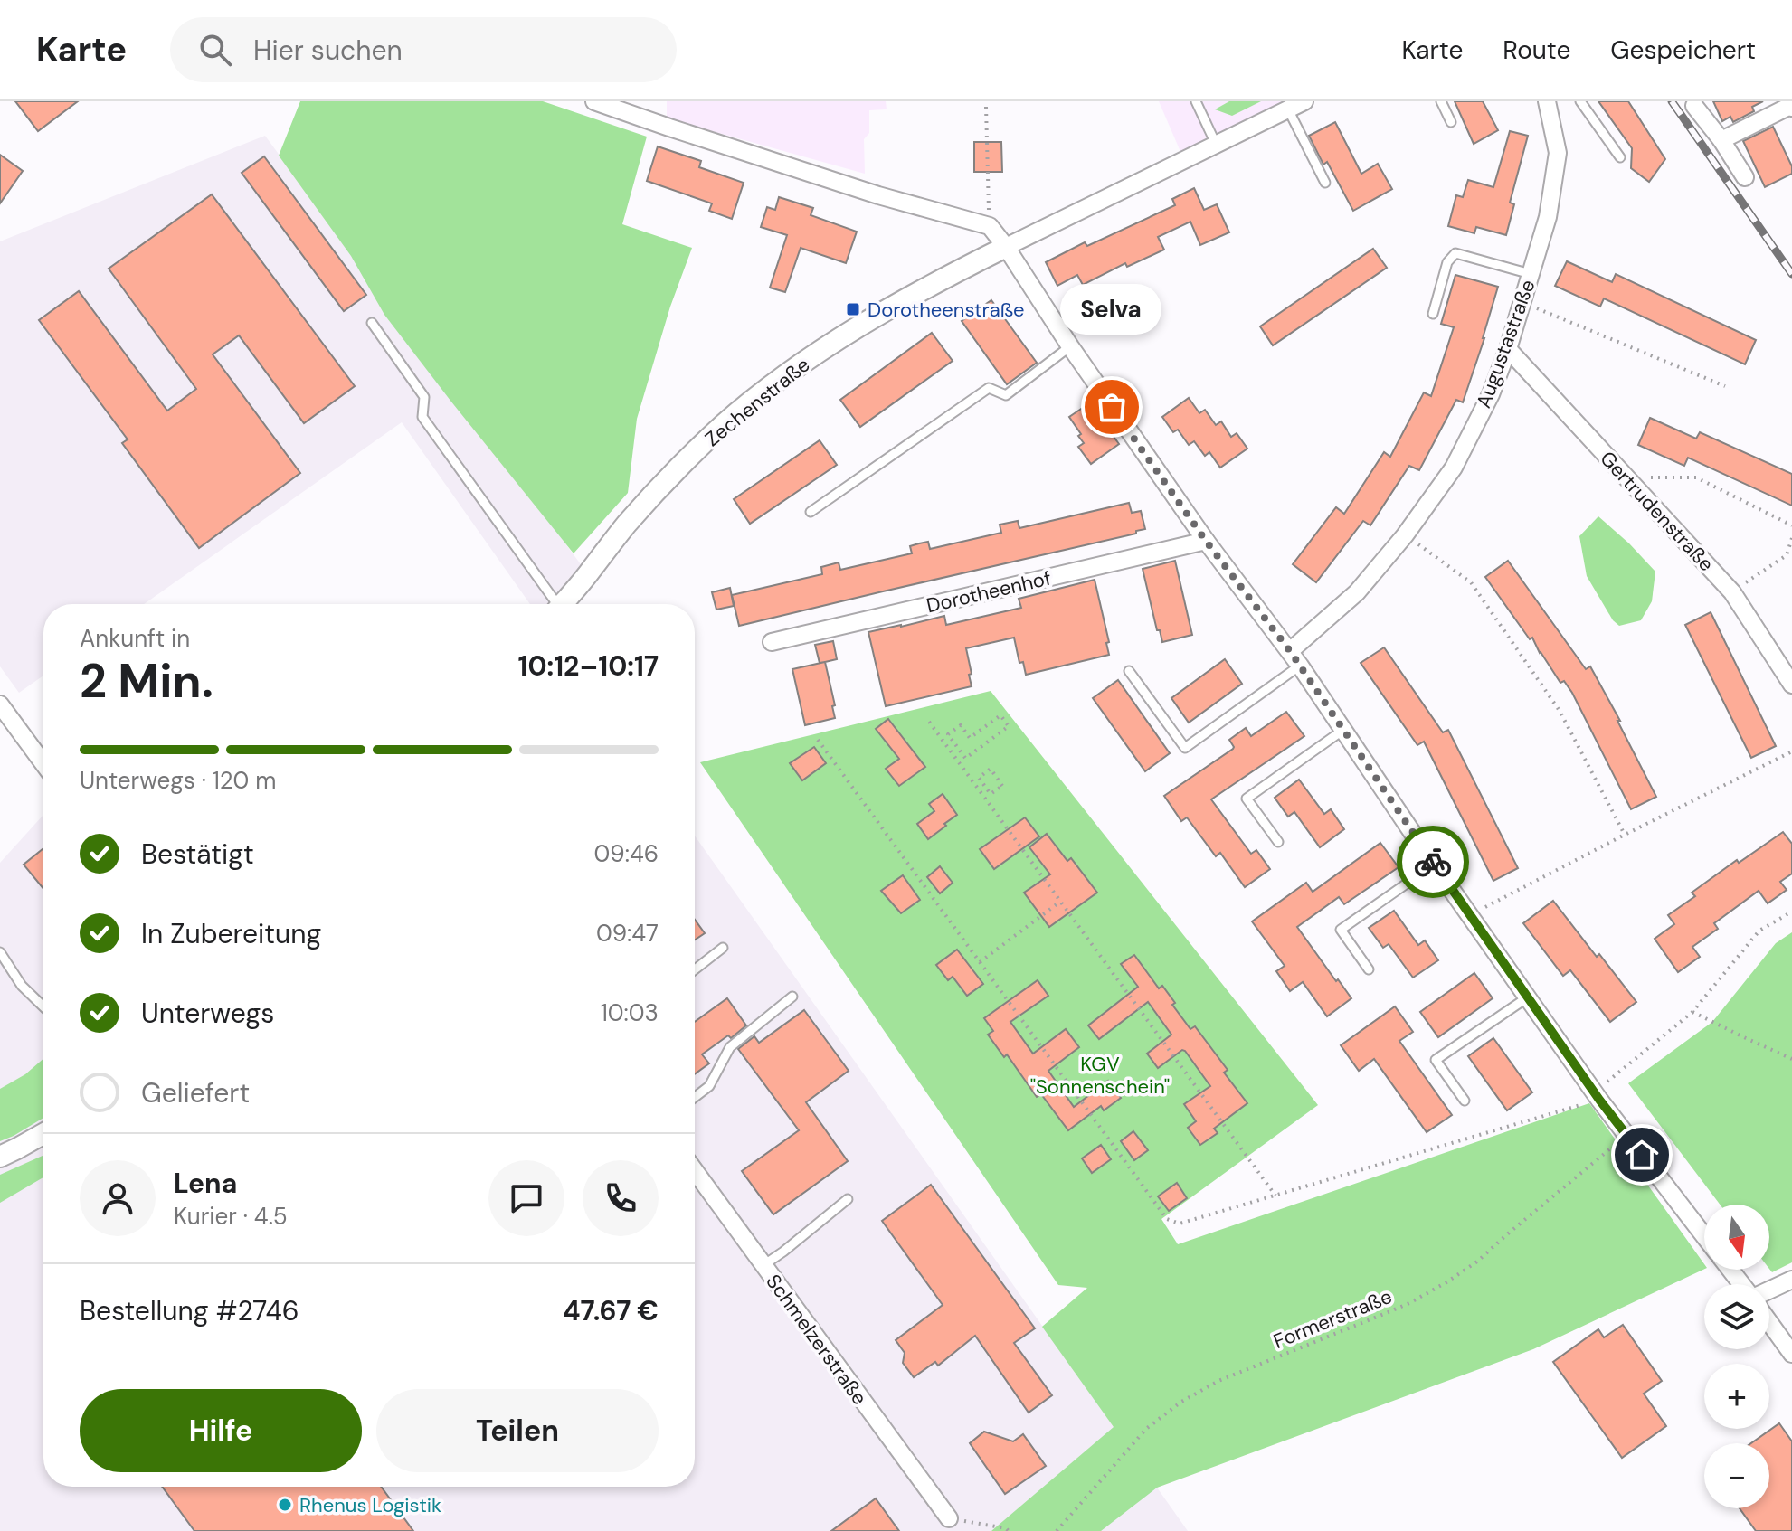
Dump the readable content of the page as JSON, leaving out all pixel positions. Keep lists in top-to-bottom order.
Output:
{
  "streets": {
    "street": [
      "Augustastraße",
      "Zechenstraße",
      "Gertrudenstraße",
      "Dorotheenhof",
      "Schmelzerstraße"
    ],
    "path": ["Formerstraße"]
  },
  "crossings": [
    ["Augustastraße", "Gertrudenstraße"]
  ],
  "parks": ["KGV \"Sonnenschein\""],
  "places": {
    "transit": ["Dorotheenstraße"],
    "other": ["Selva", "Rhenus Logistik"]
  },
  "north": "bottom",
  "page": {
    "header": "Karte",
    "search": "Hier suchen",
    "nav": ["Karte", "Route", "Gespeichert"],
    "bubble": "Selva",
    "heading": ["2 Min.", "Ankunft in", "10:12–10:17"],
    "panel": [
      "Lena",
      "Kurier · 4.5",
      "Bestellung #2746",
      "47.67 €"
    ],
    "bar": "Unterwegs · 120 m",
    "list": [
      ["Bestätigt", "09:46"],
      ["In Zubereitung", "09:47"],
      ["Unterwegs", "10:03"],
      "Geliefert"
    ],
    "map_buttons": ["+", "−"],
    "buttons": ["Hilfe", "Teilen"]
  }
}
